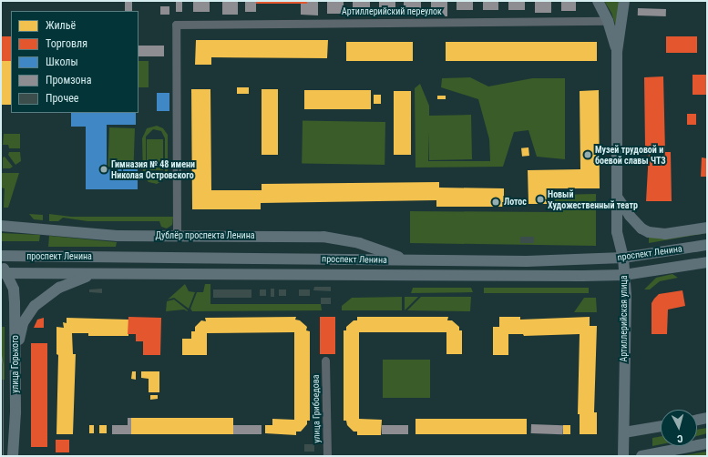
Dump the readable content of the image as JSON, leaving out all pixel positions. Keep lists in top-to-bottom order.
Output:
{
  "streets": {
    "main road": [
      "Дублёр проспекта Ленина",
      "проспект Ленина",
      "Артиллерийская улица",
      "улица Горького"
    ],
    "street": ["Артиллерийский переулок", "улица Грибоедова"]
  },
  "crossings": [
    ["Артиллерийский переулок", "Дублёр проспекта Ленина"],
    ["Артиллерийский переулок", "Артиллерийская улица"],
    ["Дублёр проспекта Ленина", "проспект Ленина"],
    ["проспект Ленина", "Артиллерийская улица"],
    ["проспект Ленина", "улица Горького"]
  ],
  "places": [
    "Музей трудовой и боевой славы ЧТЗ",
    "Гимназия № 48 имени Николая Островского",
    "Новый Художественный театр",
    "Лотос"
  ],
  "legend": [
    "Жильё",
    "Торговля",
    "Школы",
    "Промзона",
    "Прочее"
  ],
  "north": "bottom"
}
